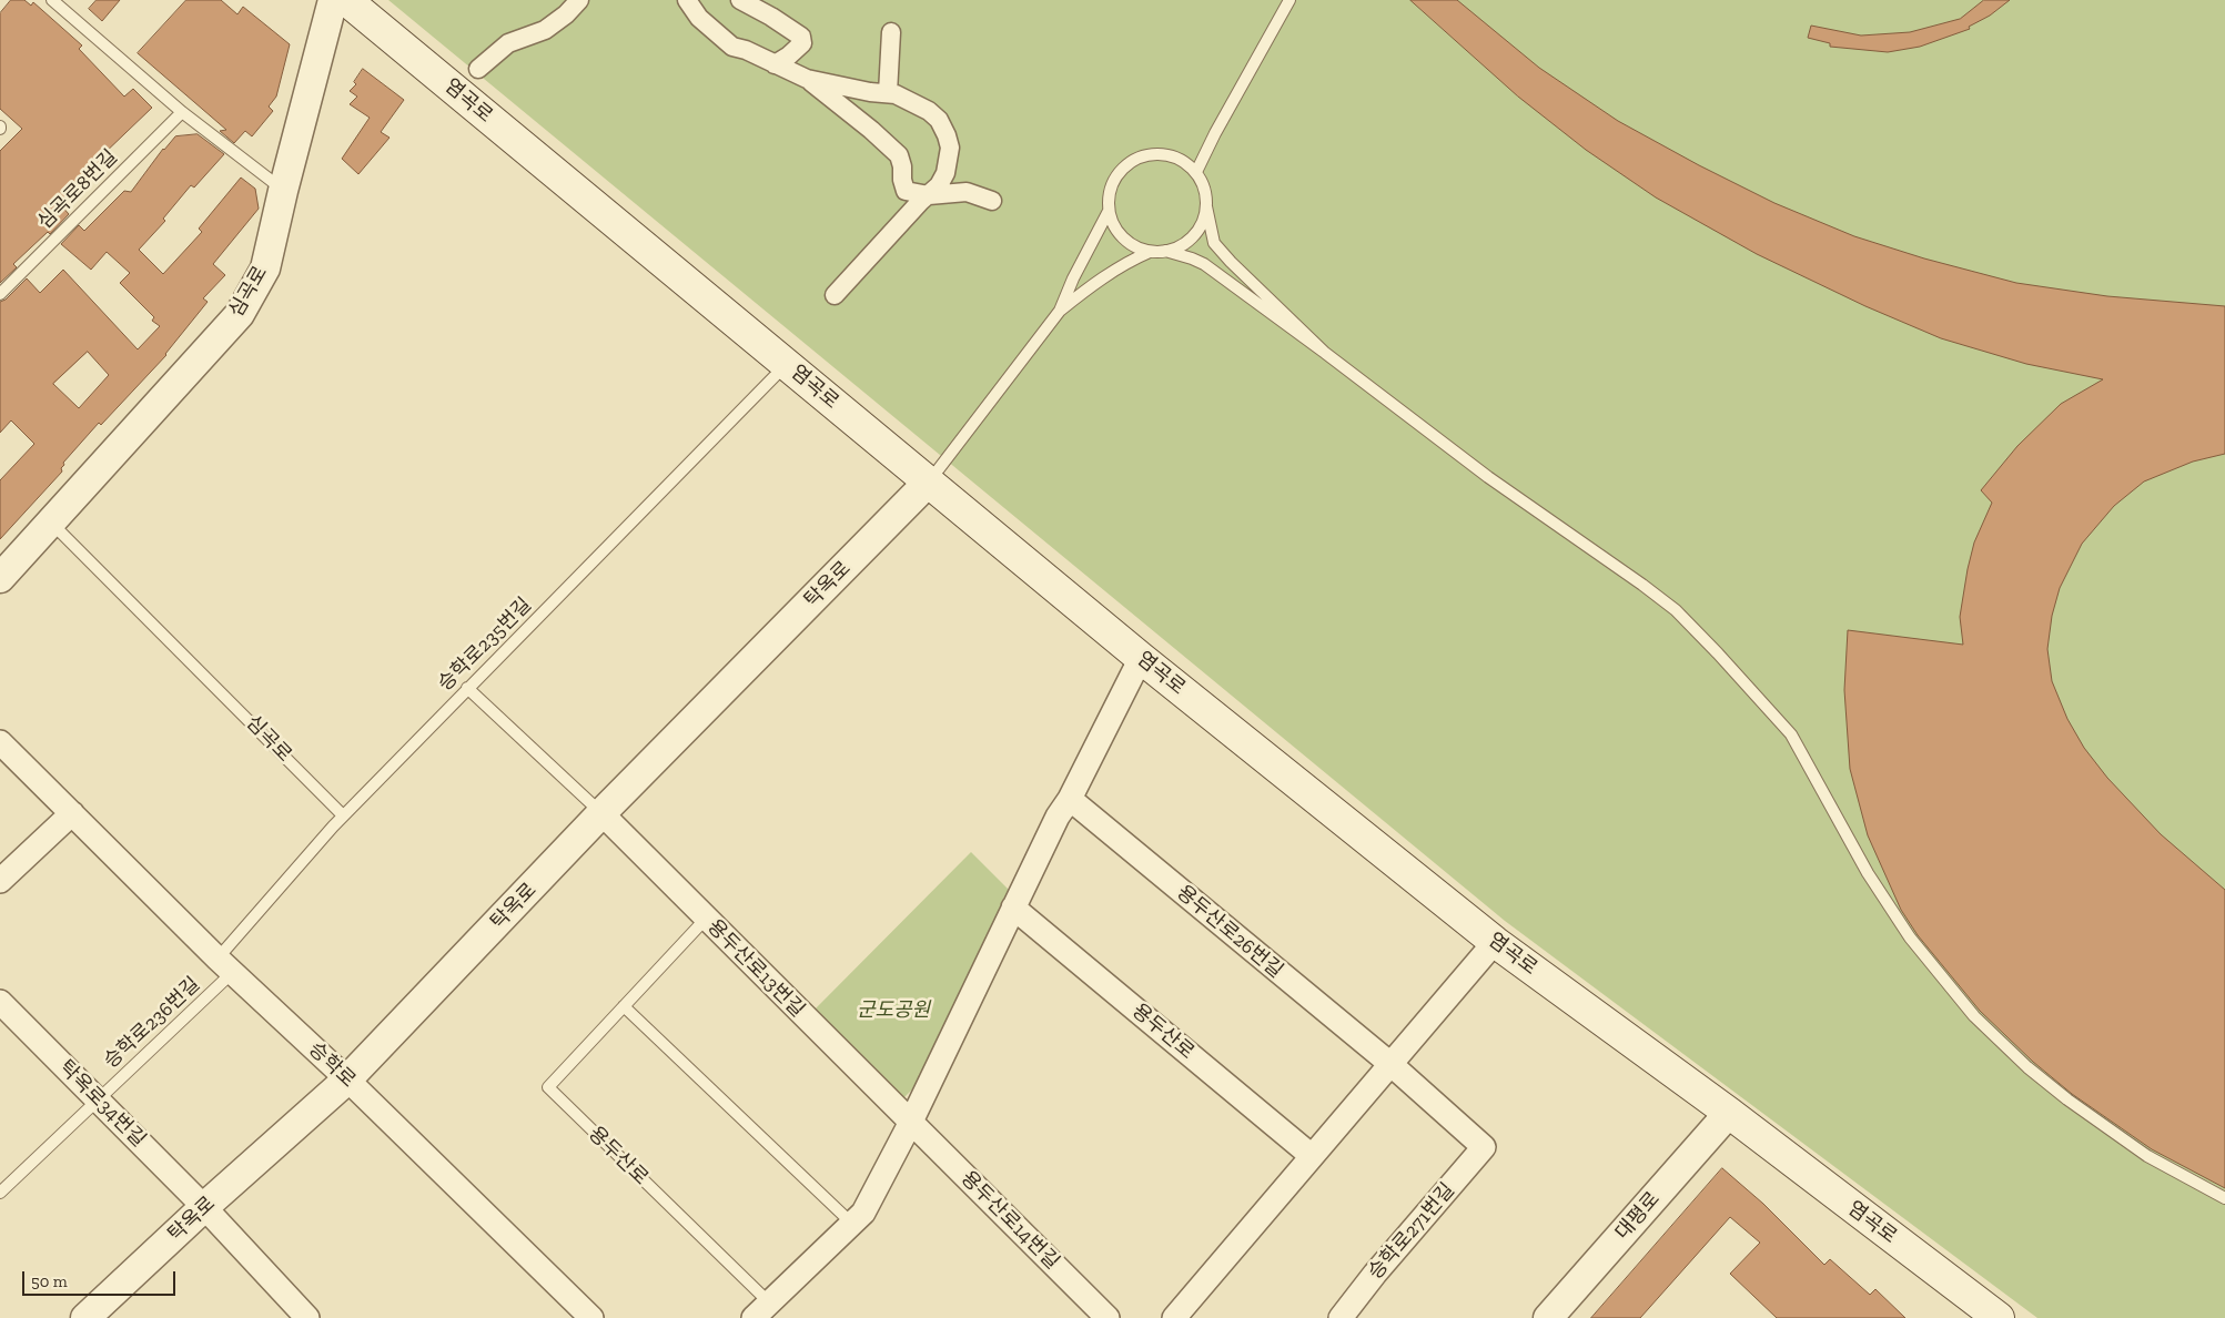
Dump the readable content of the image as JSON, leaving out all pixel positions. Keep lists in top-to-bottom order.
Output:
{
  "streets": {
    "main road": ["염곡로"],
    "street": [
      "심곡로",
      "탁옥로",
      "용두산로26번길",
      "용두산로13번길",
      "용두산로",
      "승학로",
      "탁옥로34번길",
      "대평로",
      "용두산로14번길",
      "승학로271번길"
    ],
    "lane": ["심곡로8번길", "승학로235번길", "승학로236번길"]
  },
  "crossings": [
    ["염곡로", "탁옥로"],
    ["염곡로", "승학로235번길"],
    ["염곡로", "용두산로"],
    ["염곡로", "대평로"],
    ["심곡로", "승학로235번길"],
    ["탁옥로", "용두산로13번길"],
    ["탁옥로", "승학로"],
    ["탁옥로", "탁옥로34번길"],
    ["승학로235번길", "승학로236번길"],
    ["승학로235번길", "승학로"],
    ["용두산로26번길", "용두산로"],
    ["용두산로26번길", "승학로271번길"],
    ["용두산로13번길", "용두산로"],
    ["용두산로13번길", "용두산로14번길"],
    ["승학로236번길", "승학로"],
    ["승학로236번길", "탁옥로34번길"],
    ["용두산로", "용두산로14번길"]
  ],
  "parks": ["군도공원"],
  "scale_bar": "50 m"
}
